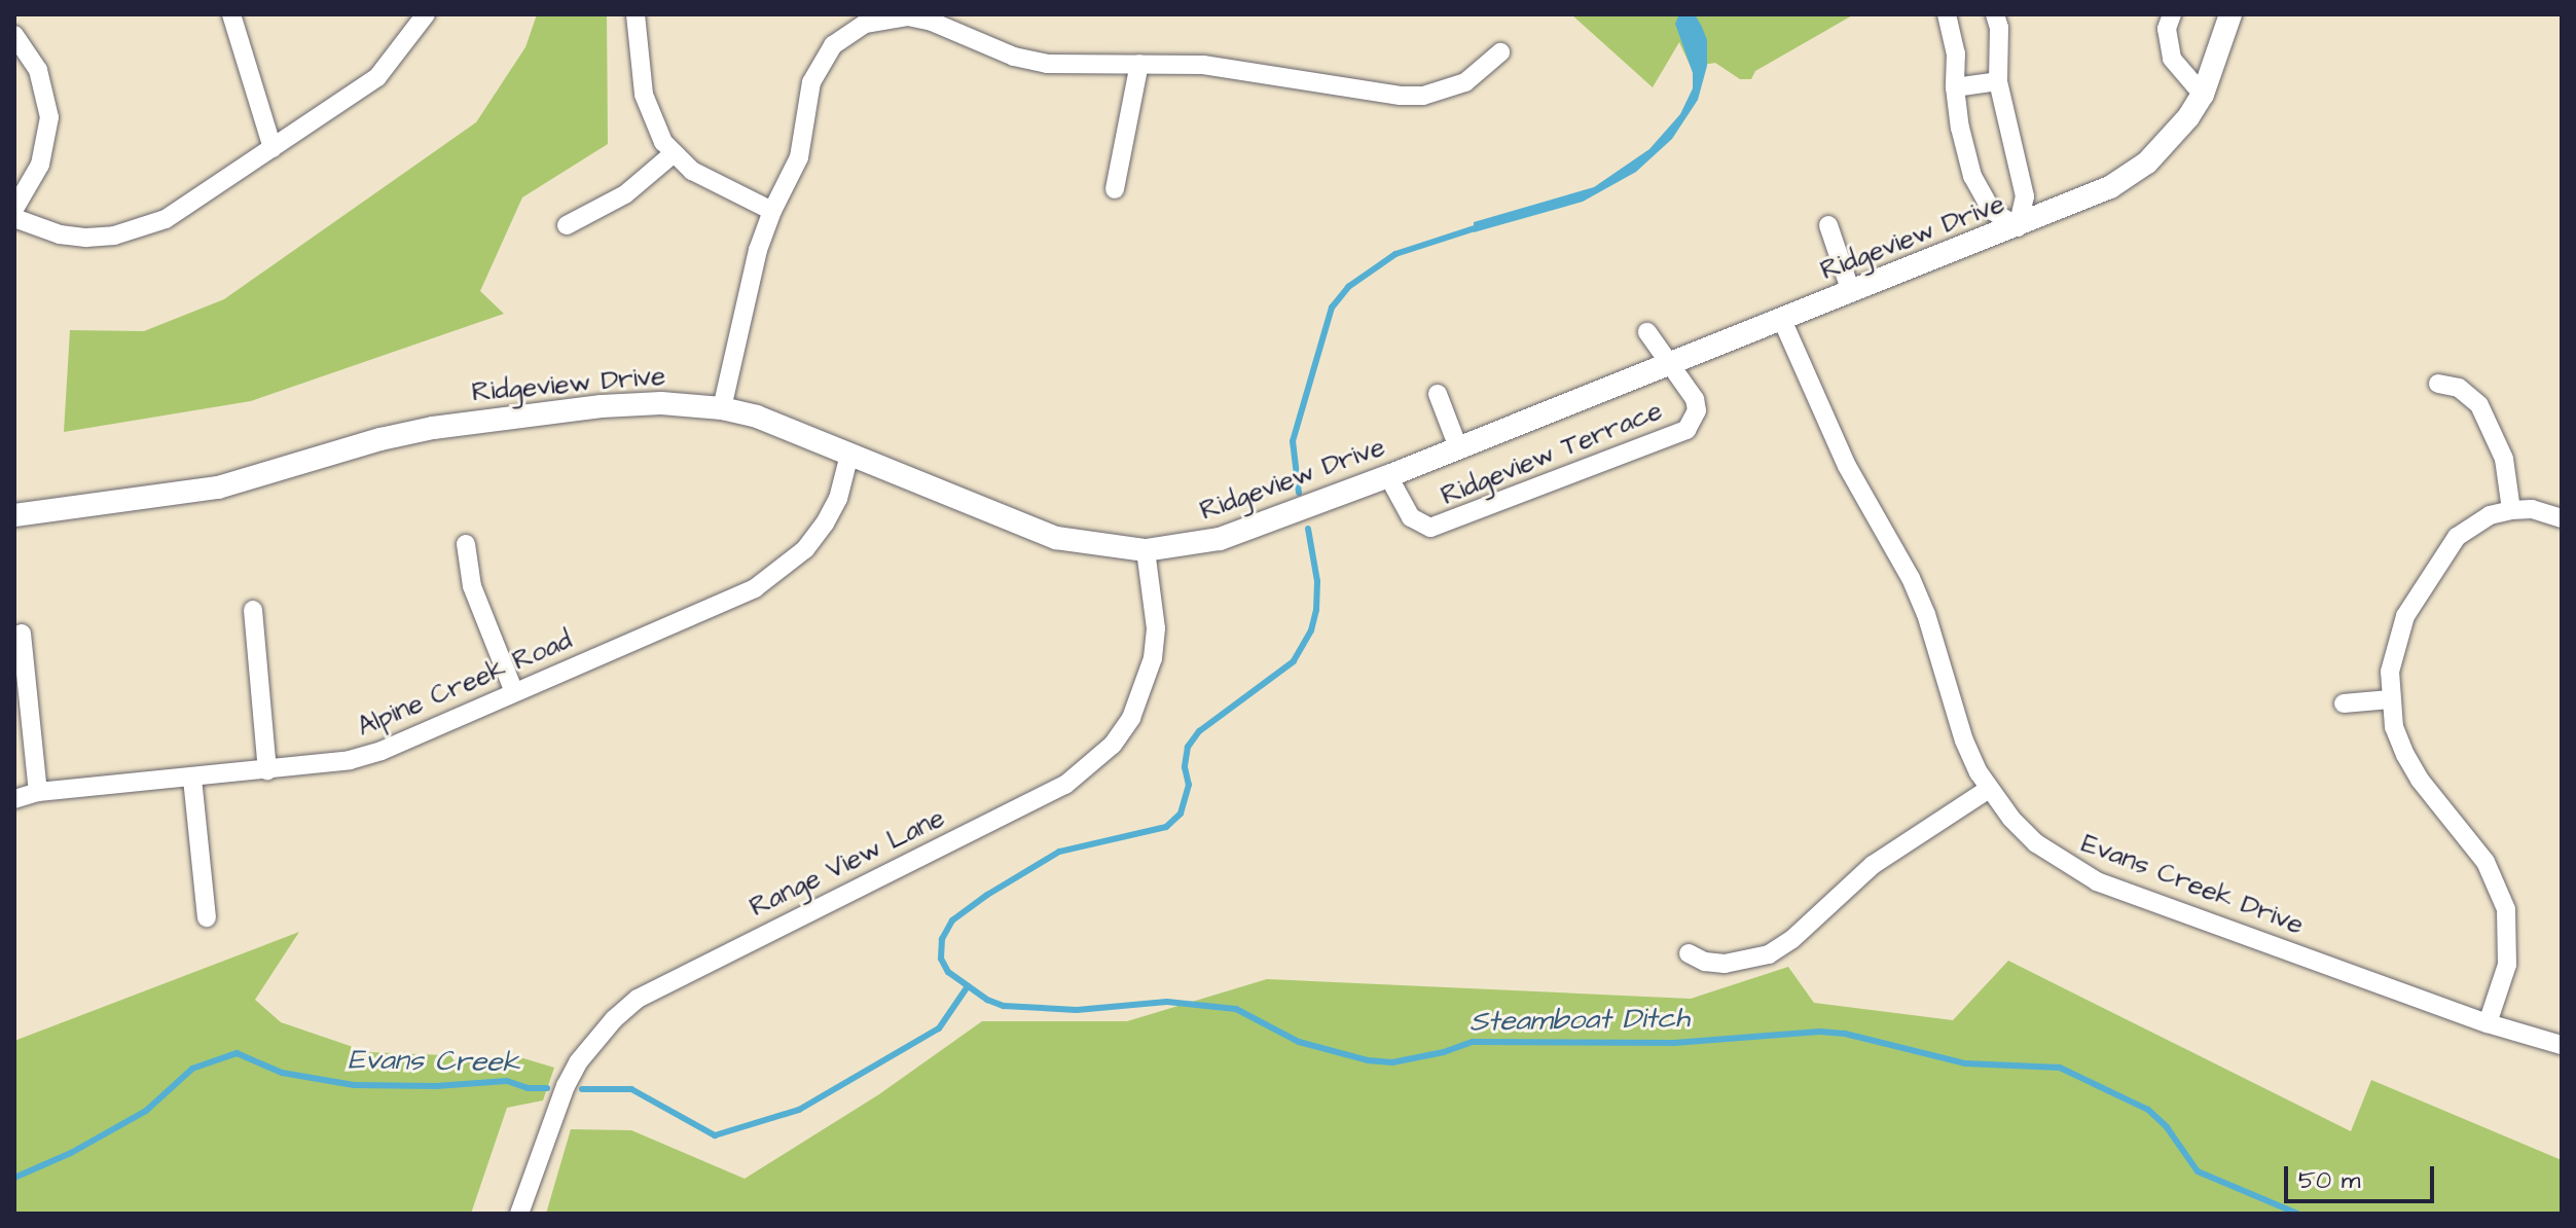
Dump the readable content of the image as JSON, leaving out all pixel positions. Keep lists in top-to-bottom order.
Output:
{
  "streets": {
    "street": [
      "Ridgeview Drive",
      "Ridgeview Terrace",
      "Alpine Creek Road",
      "Range View Lane",
      "Evans Creek Drive"
    ]
  },
  "crossings": [
    ["Ridgeview Drive", "Ridgeview Terrace"],
    ["Ridgeview Drive", "Alpine Creek Road"],
    ["Ridgeview Drive", "Range View Lane"],
    ["Ridgeview Drive", "Evans Creek Drive"]
  ],
  "water": ["Steamboat Ditch", "Evans Creek"],
  "scale_bar": "50 m"
}
